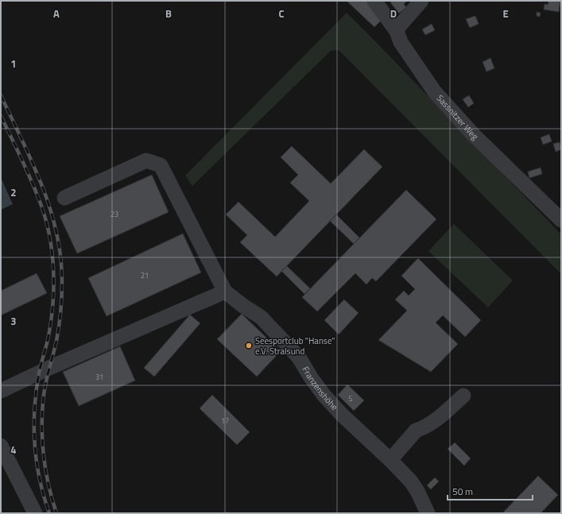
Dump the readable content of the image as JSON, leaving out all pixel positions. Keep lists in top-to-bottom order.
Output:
{
  "streets": {
    "street": ["Sassnitzer Weg", "Franzenshöhe"]
  },
  "places": ["Seesportclub \"Hanse\" e.V. Stralsund"],
  "house_numbers": [
    "23",
    "21",
    "31",
    "5",
    "17"
  ],
  "scale_bar": "50 m",
  "grid": {
    "columns": [
      "A",
      "B",
      "C",
      "D",
      "E"
    ],
    "rows": [
      "1",
      "2",
      "3",
      "4"
    ]
  }
}
